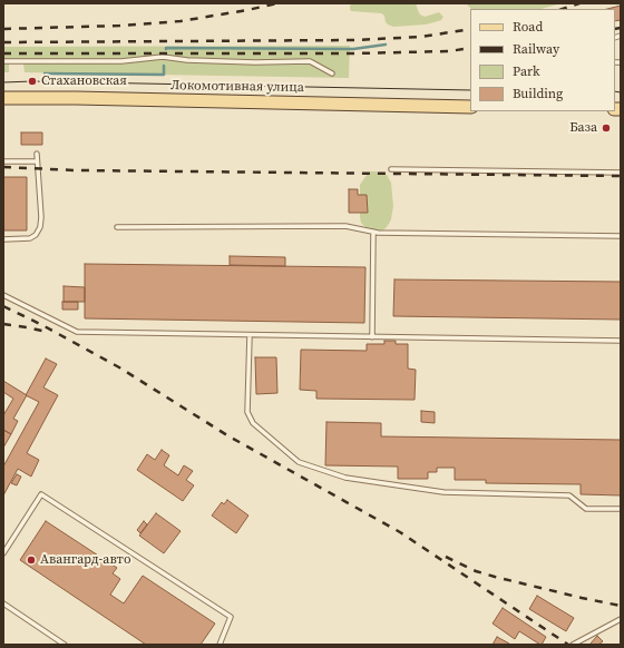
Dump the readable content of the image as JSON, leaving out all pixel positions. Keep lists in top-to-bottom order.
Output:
{
  "streets": {
    "main road": ["Локомотивная улица"]
  },
  "places": ["Стахановская", "База", "Авангард-авто"],
  "legend": [
    "Road",
    "Railway",
    "Park",
    "Building"
  ]
}
